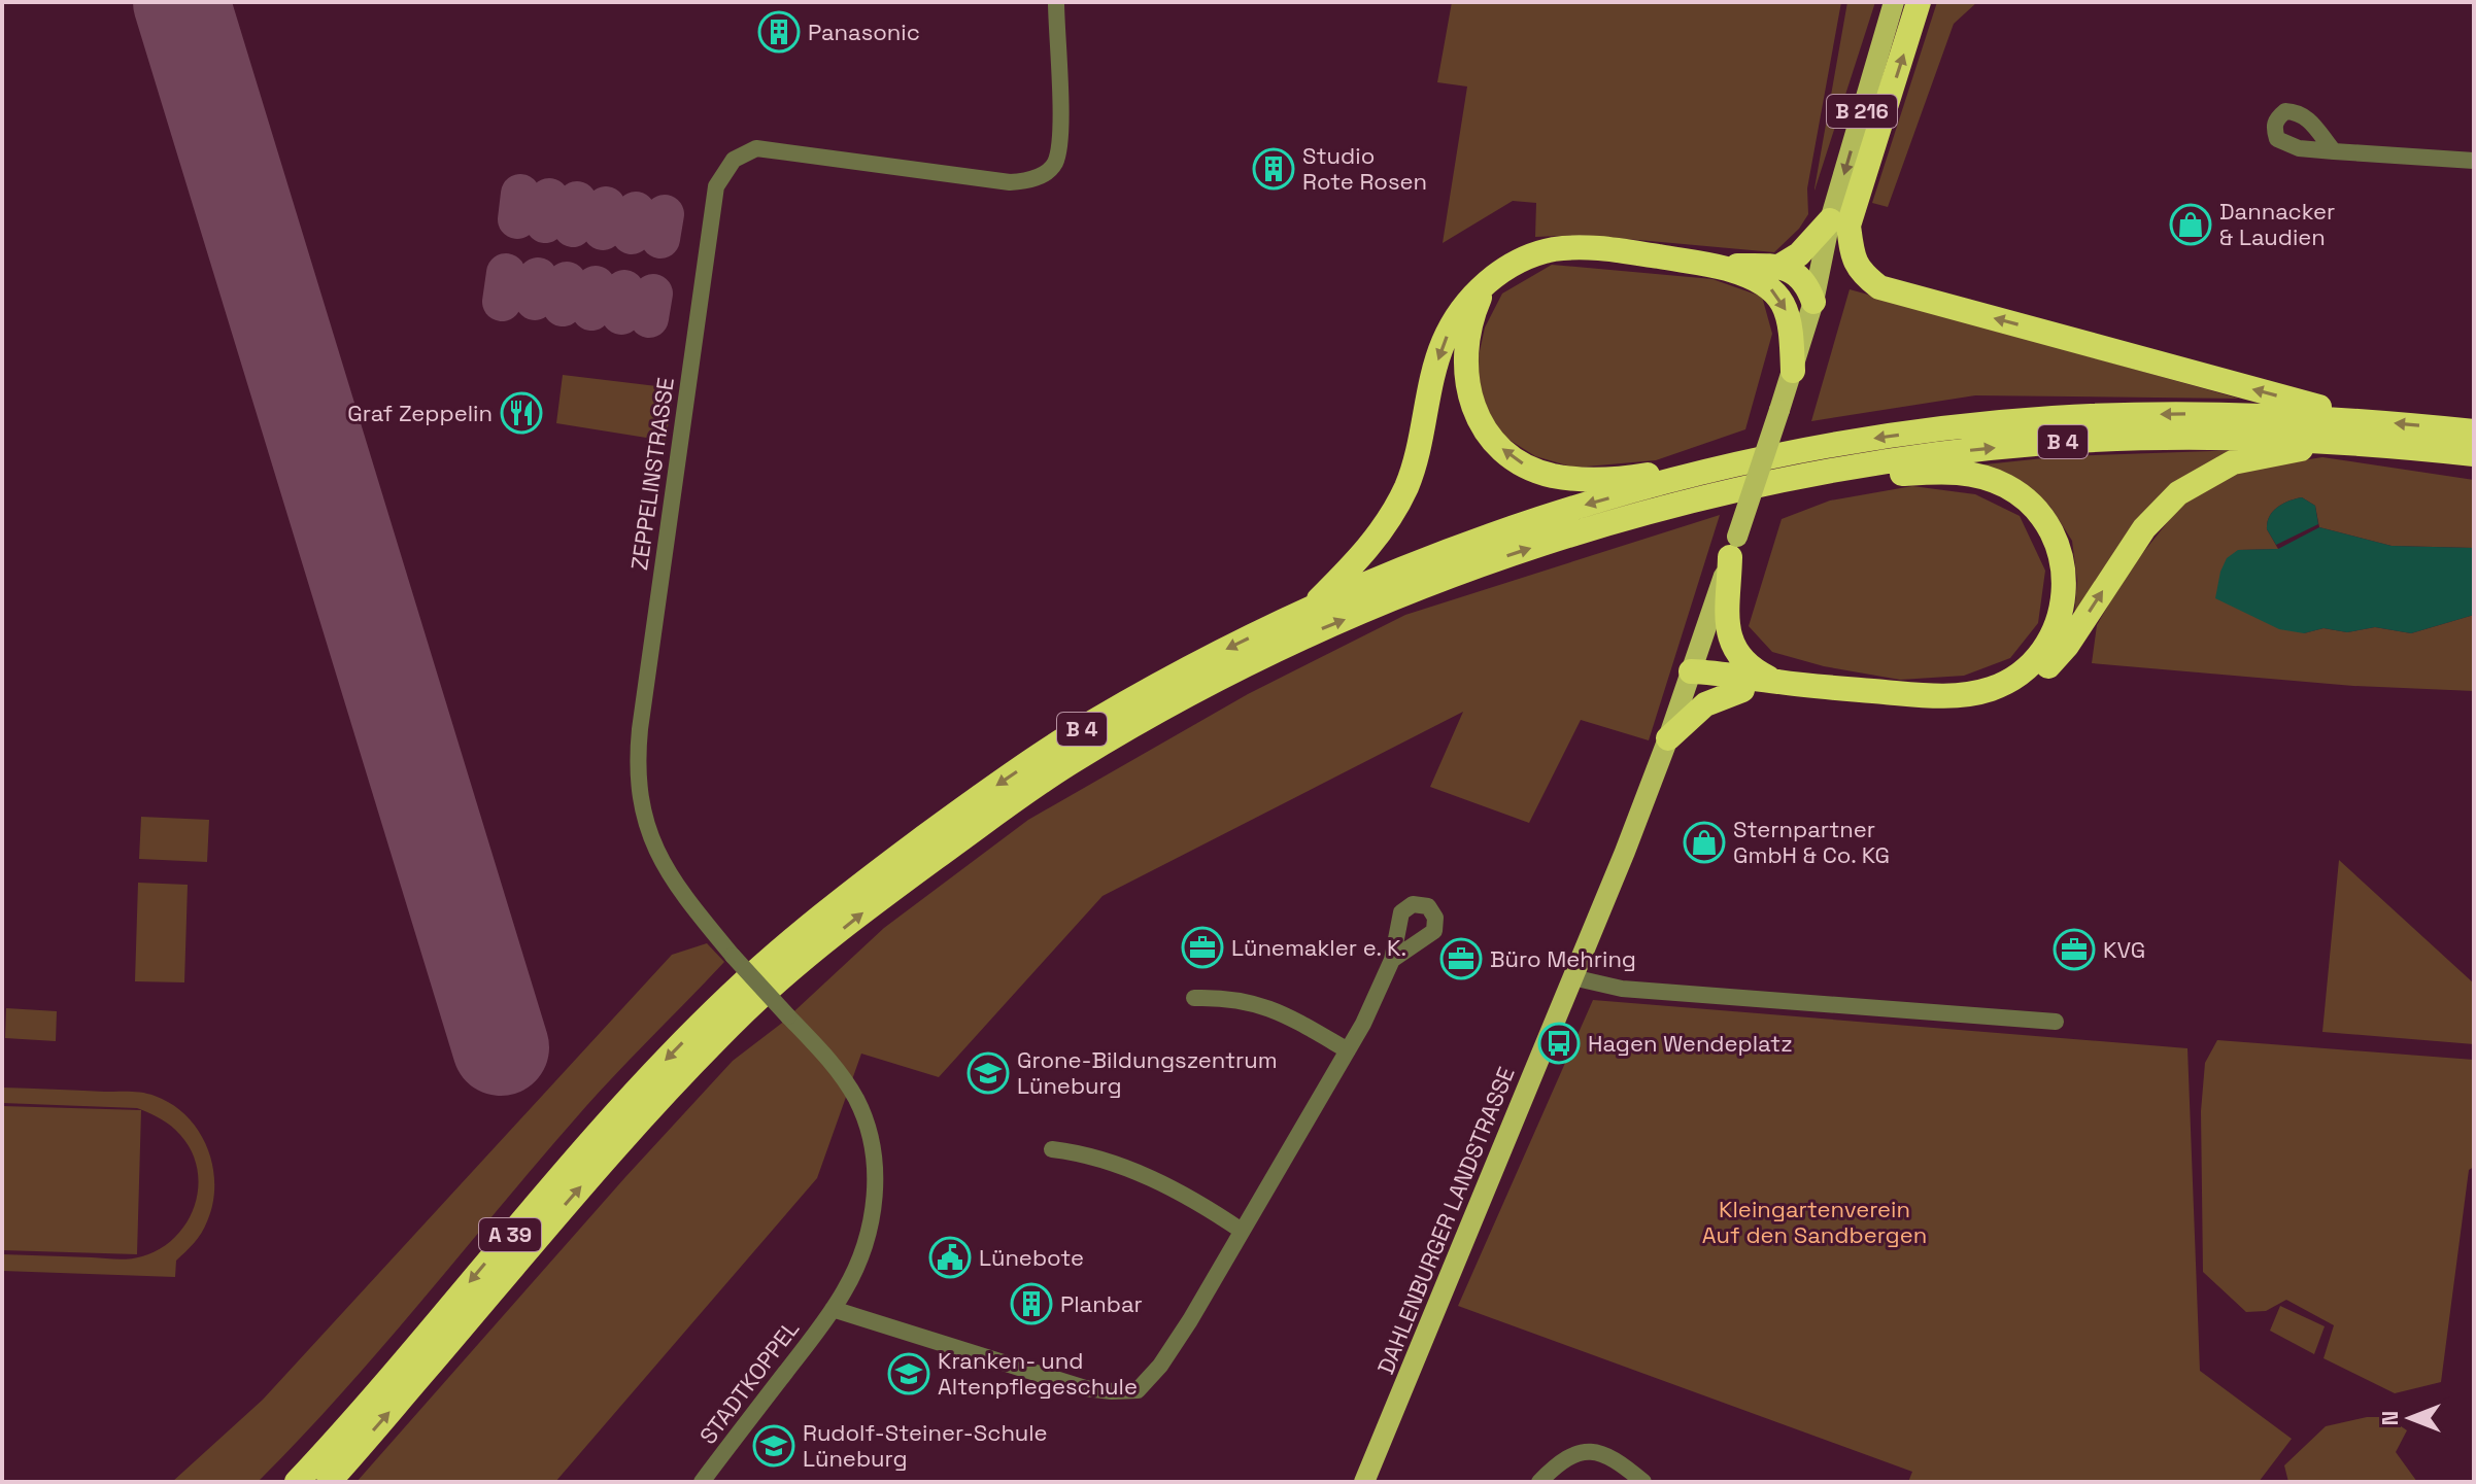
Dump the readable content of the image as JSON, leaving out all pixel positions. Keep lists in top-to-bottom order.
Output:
{
  "streets": {
    "highway": ["B 216", "B 4", "A 39"],
    "main road": ["DAHLENBURGER LANDSTRASSE"],
    "street": ["ZEPPELINSTRASSE", "STADTKOPPEL"]
  },
  "crossings": [
    ["B 216", "DAHLENBURGER LANDSTRASSE"],
    ["B 4", "A 39"],
    ["ZEPPELINSTRASSE", "STADTKOPPEL"]
  ],
  "parks": ["Kleingartenverein Auf den Sandbergen"],
  "places": {
    "building": ["Panasonic", "Studio Rote Rosen", "Planbar"],
    "shop": ["Dannacker & Laudien", "Sternpartner GmbH & Co. KG"],
    "restaurant": ["Graf Zeppelin"],
    "office": ["Lünemakler e. K.", "KVG", "Büro Mehring"],
    "bus stop": ["Hagen Wendeplatz"],
    "school or university": ["Grone-Bildungszentrum Lüneburg", "Kranken- und Altenpflegeschule", "Rudolf-Steiner-Schule Lüneburg"],
    "public building": ["Lünebote"]
  },
  "north": "left"
}
